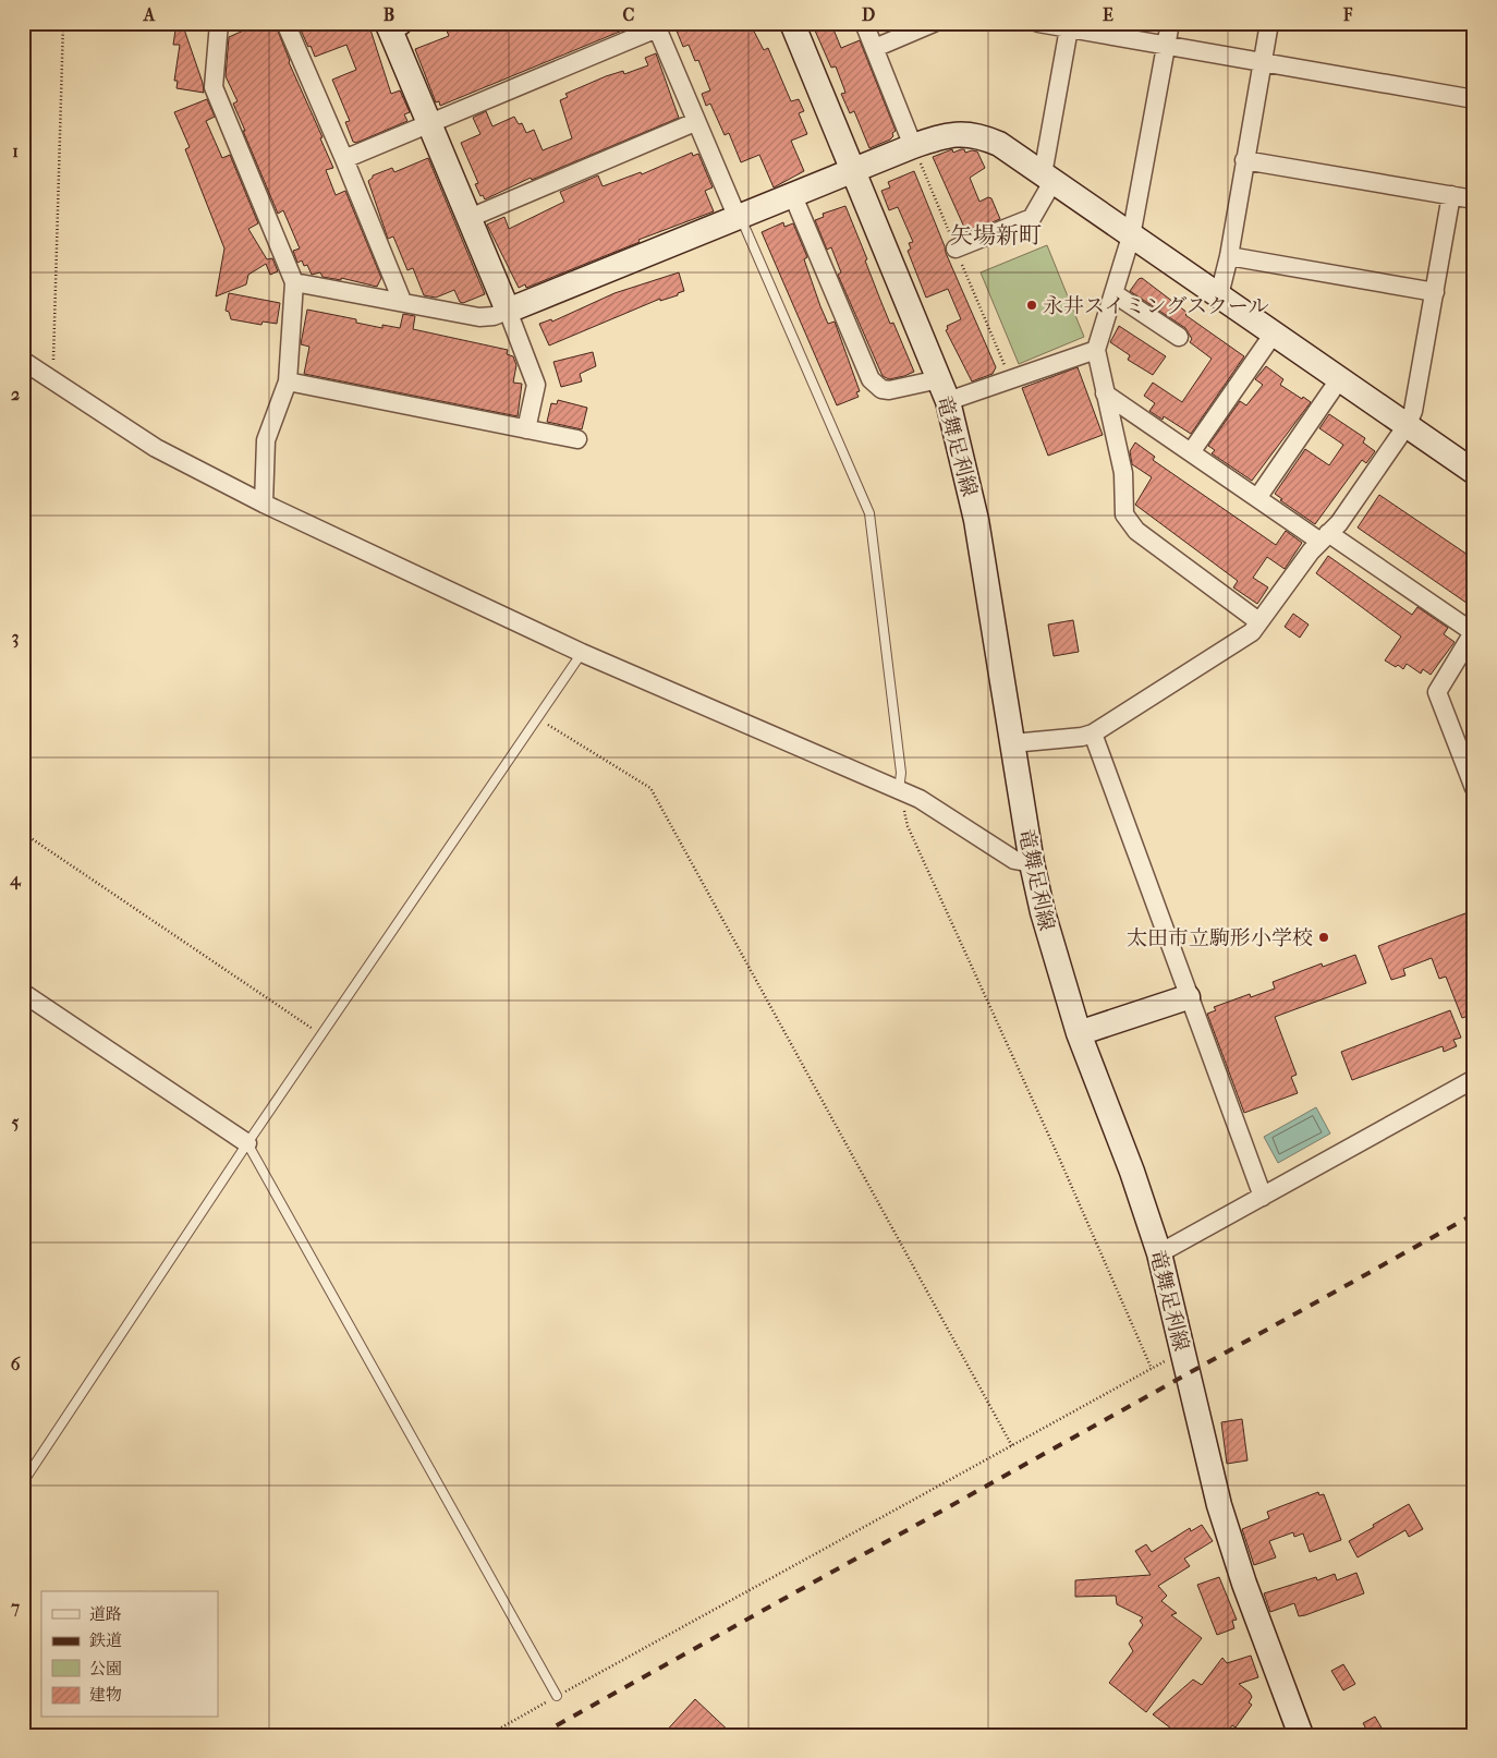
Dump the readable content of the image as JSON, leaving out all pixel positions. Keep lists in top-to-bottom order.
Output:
{
  "streets": {
    "main road": ["竜舞足利線"]
  },
  "districts": ["矢場新町"],
  "places": ["永井スイミングスクール", "太田市立駒形小学校"],
  "legend": [
    "道路",
    "鉄道",
    "公園",
    "建物"
  ],
  "grid": {
    "columns": [
      "A",
      "B",
      "C",
      "D",
      "E",
      "F"
    ],
    "rows": [
      "1",
      "2",
      "3",
      "4",
      "5",
      "6",
      "7"
    ]
  }
}
